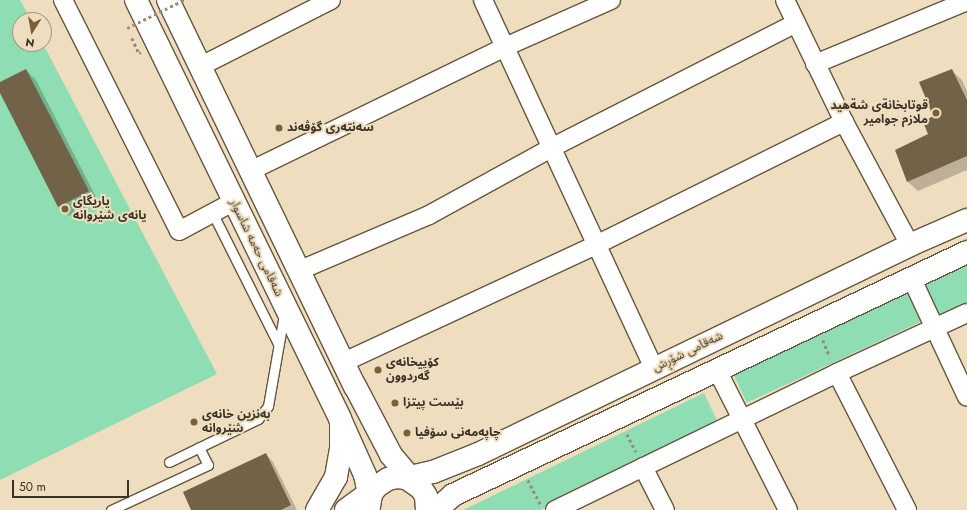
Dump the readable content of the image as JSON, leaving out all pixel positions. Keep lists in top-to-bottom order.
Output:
{
  "streets": {
    "main road": ["شەقامی حەمە شاسوار", "شەقامی شۆڕش"]
  },
  "crossings": [
    ["شەقامی حەمە شاسوار", "شەقامی شۆڕش"]
  ],
  "places": [
    "قوتابخانةى شةهيد ملازم جوامير",
    "سەنتەری گۆڤەند",
    "یاریگای یانەی شێروانە",
    "کۆپیخانەی گەردوون",
    "بێست پیتزا",
    "بەنزین خانەی شێروانە",
    "چاپەمەنی سۆفیا"
  ],
  "scale_bar": "50 m",
  "north": "bottom"
}
